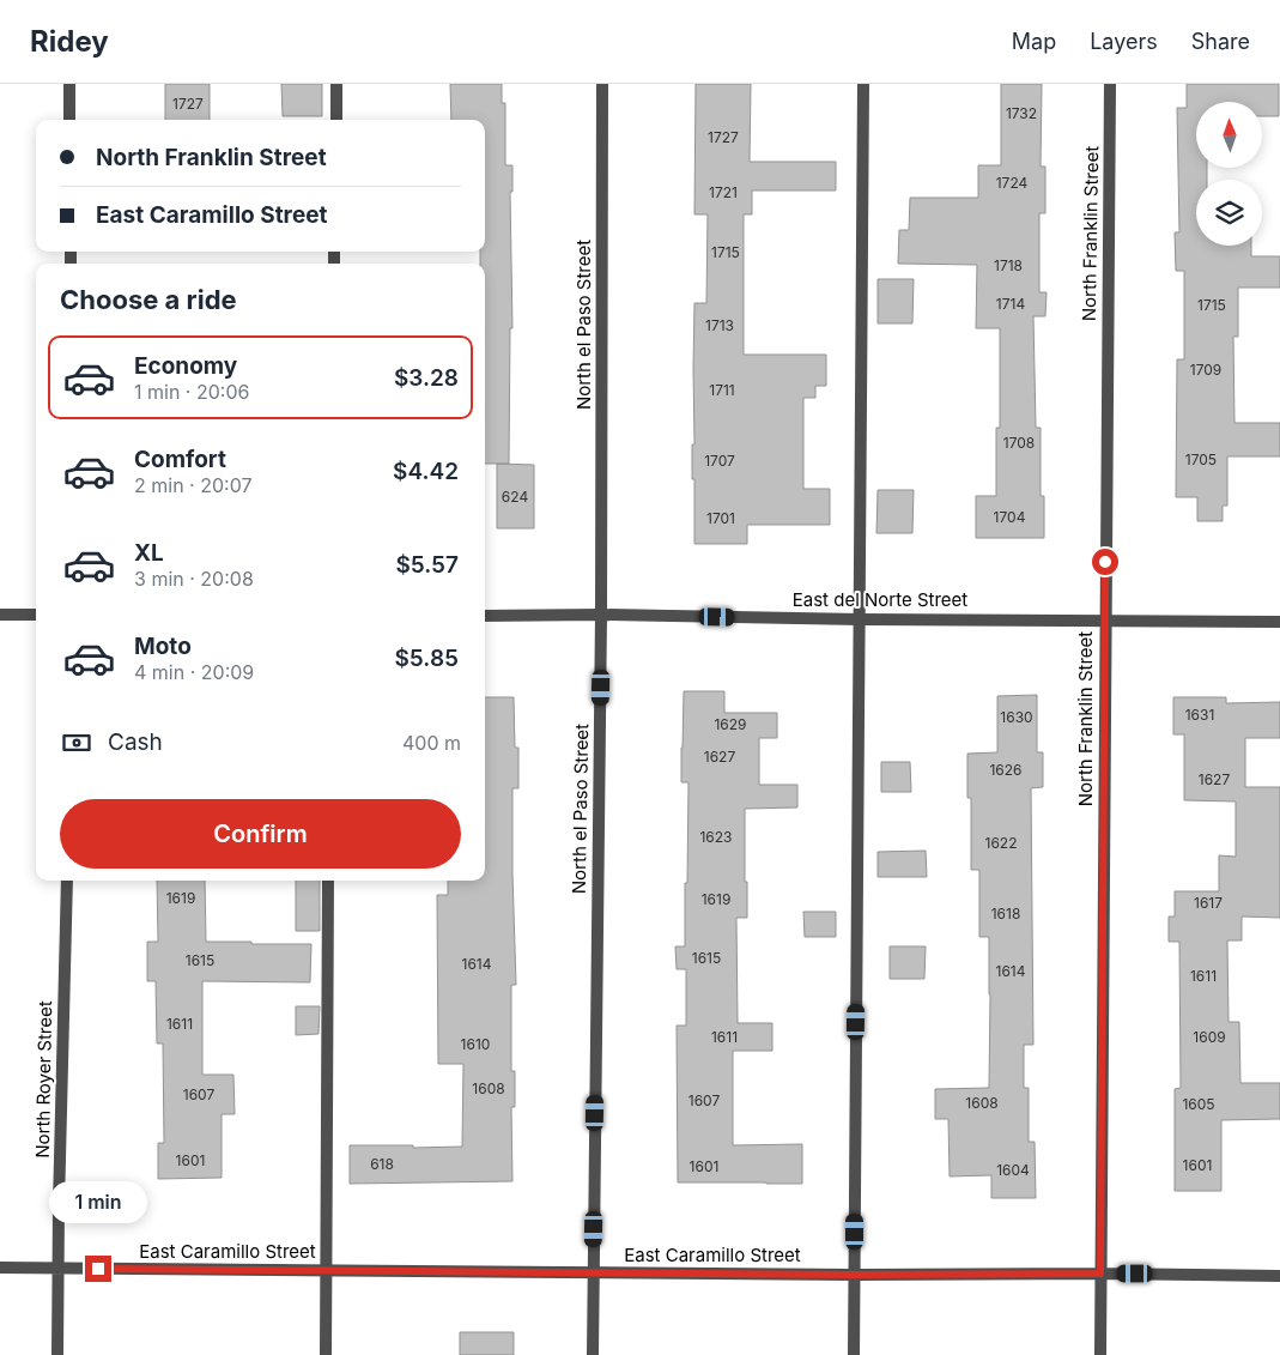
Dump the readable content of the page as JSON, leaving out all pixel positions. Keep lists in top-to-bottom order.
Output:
{
  "streets": {
    "street": [
      "North Franklin Street",
      "North el Paso Street",
      "East del Norte Street",
      "North Royer Street",
      "East Caramillo Street"
    ]
  },
  "crossings": [
    ["North Franklin Street", "East del Norte Street"],
    ["North Franklin Street", "East Caramillo Street"],
    ["North el Paso Street", "East del Norte Street"],
    ["North el Paso Street", "East Caramillo Street"],
    ["North Royer Street", "East Caramillo Street"]
  ],
  "house_numbers": [
    "1727",
    "1732",
    "1727",
    "1724",
    "1721",
    "1715",
    "1718",
    "1714",
    "1715",
    "1713",
    "1709",
    "1711",
    "1708",
    "1705",
    "1707",
    "624",
    "1704",
    "1701",
    "1631",
    "1630",
    "1629",
    "1627",
    "1626",
    "1627",
    "1623",
    "1622",
    "1619",
    "1619",
    "1617",
    "1618",
    "1615",
    "1615",
    "1614",
    "1614",
    "1611",
    "1611",
    "1611",
    "1609",
    "1610",
    "1608",
    "1607",
    "1607",
    "1608",
    "1605",
    "1601",
    "618",
    "1601",
    "1601",
    "1604"
  ],
  "north": "top",
  "page": {
    "header": "Ridey",
    "nav": ["Map", "Layers", "Share"],
    "banner": ["North Franklin Street", "East Caramillo Street"],
    "heading": "Choose a ride",
    "list": [
      {
        "name": "Economy",
        "note": "1 min · 20:06",
        "value": "$3.28"
      },
      {
        "name": "Comfort",
        "note": "2 min · 20:07",
        "value": "$4.42"
      },
      {
        "name": "XL",
        "note": "3 min · 20:08",
        "value": "$5.57"
      },
      {
        "name": "Moto",
        "note": "4 min · 20:09",
        "value": "$5.85"
      }
    ],
    "pay": ["Cash", "400 m"],
    "buttons": "Confirm",
    "bubble": "1 min"
  }
}
